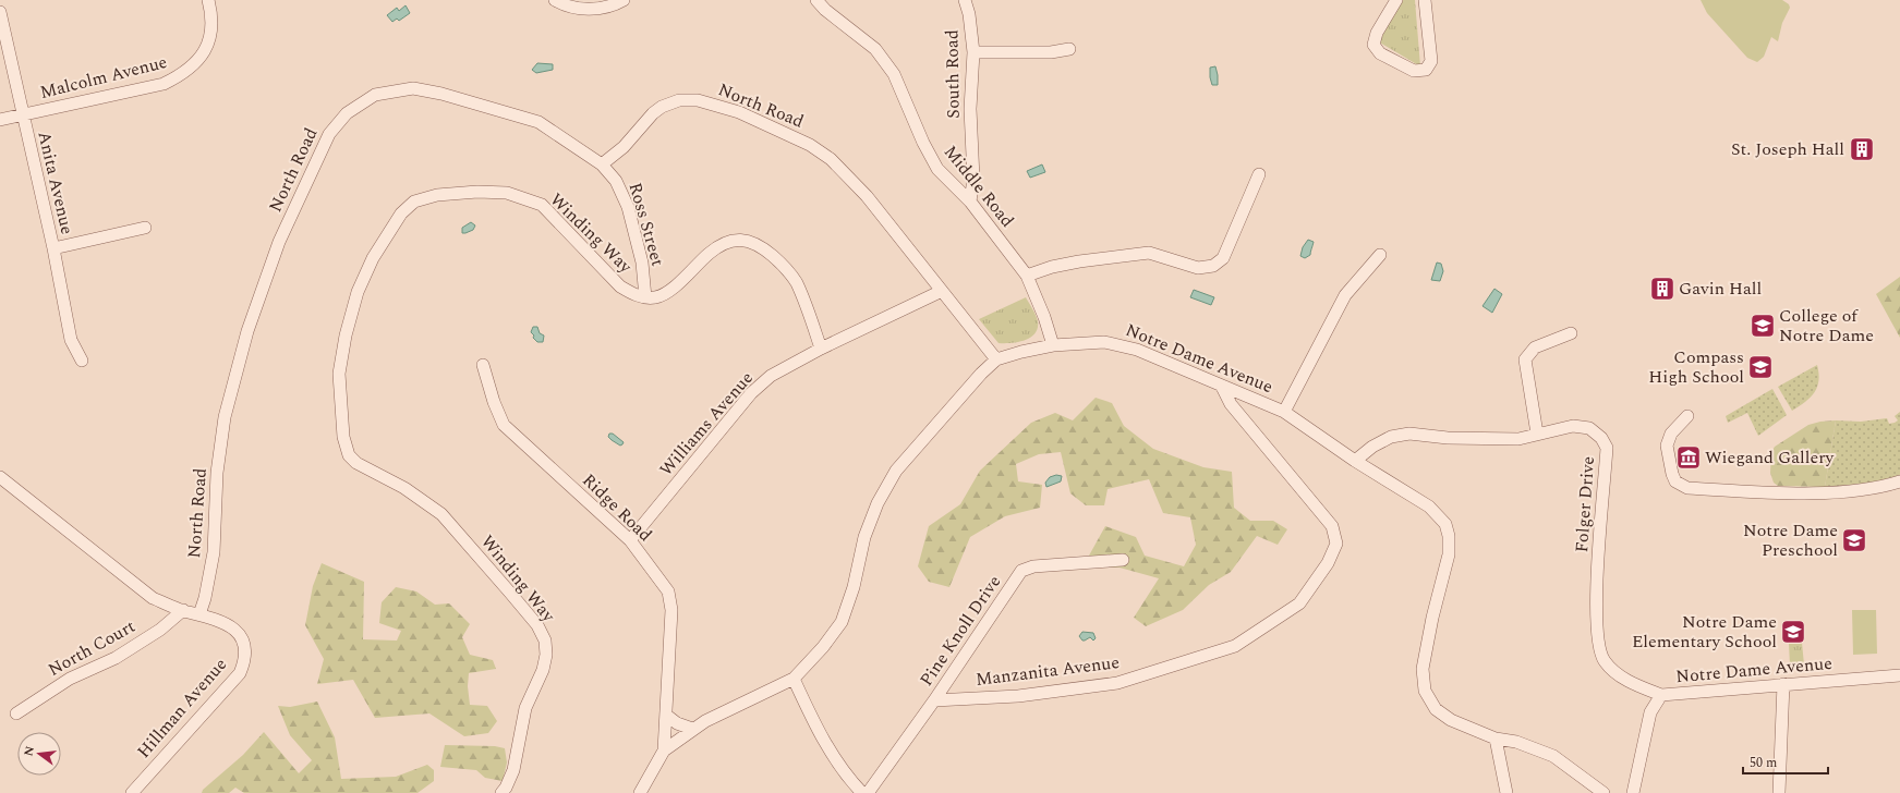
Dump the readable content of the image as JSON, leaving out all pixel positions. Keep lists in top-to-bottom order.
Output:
{
  "streets": {
    "street": [
      "South Road",
      "Malcolm Avenue",
      "North Road",
      "Anita Avenue",
      "Middle Road",
      "Ross Street",
      "Winding Way",
      "Notre Dame Avenue",
      "Williams Avenue",
      "Folger Drive",
      "Ridge Road",
      "Pine Knoll Drive",
      "North Court",
      "Manzanita Avenue",
      "Hillman Avenue"
    ]
  },
  "crossings": [
    ["South Road", "Middle Road"],
    ["Malcolm Avenue", "Anita Avenue"],
    ["North Road", "Ross Street"],
    ["North Road", "Notre Dame Avenue"],
    ["North Road", "Williams Avenue"],
    ["North Road", "Hillman Avenue"],
    ["Middle Road", "Notre Dame Avenue"],
    ["Ross Street", "Winding Way"],
    ["Notre Dame Avenue", "Folger Drive"],
    ["Notre Dame Avenue", "Ridge Road"],
    ["Notre Dame Avenue", "Manzanita Avenue"],
    ["Williams Avenue", "Ridge Road"],
    ["Pine Knoll Drive", "Manzanita Avenue"]
  ],
  "places": {
    "building": ["St. Joseph Hall", "Gavin Hall"],
    "school or university": [
      "College of Notre Dame",
      "Compass High School",
      "Notre Dame Preschool",
      "Notre Dame Elementary School"
    ],
    "museum": ["Wiegand Gallery"]
  },
  "scale_bar": "50 m",
  "north": "left"
}
